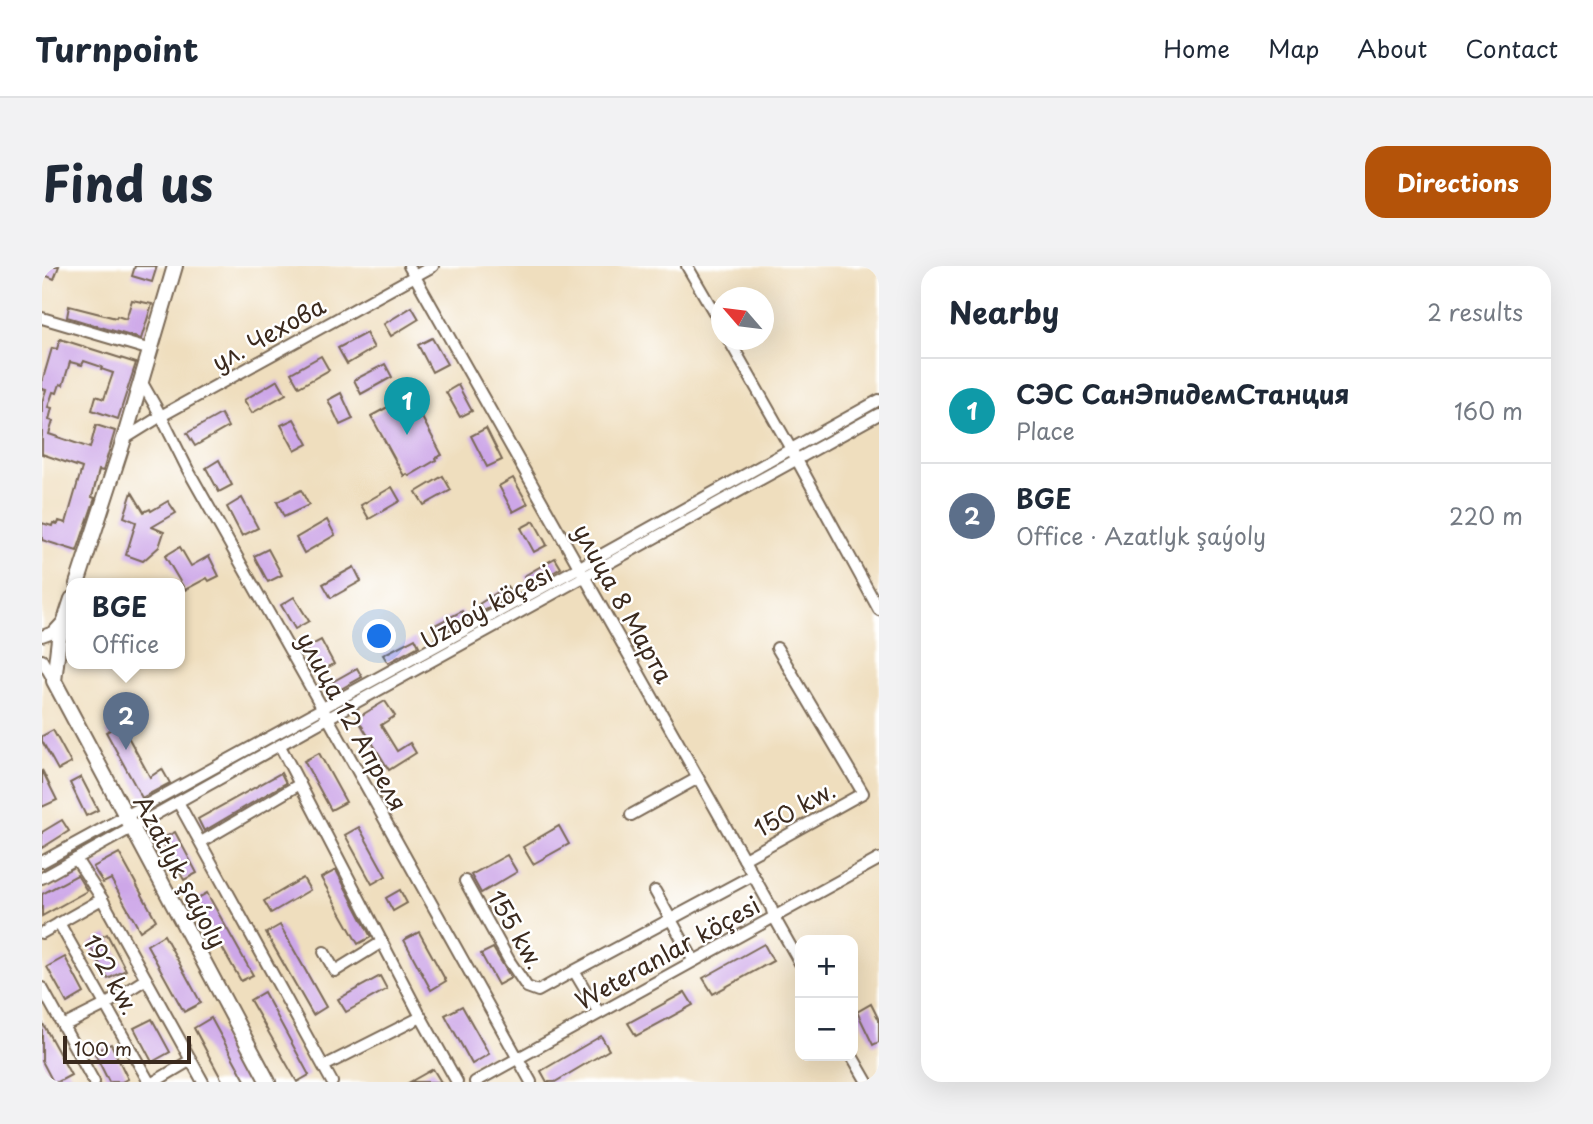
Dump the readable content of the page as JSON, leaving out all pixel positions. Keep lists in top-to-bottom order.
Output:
{
  "streets": {
    "main road": ["Azatlyk şaýoly"],
    "street": [
      "ул. Чехова",
      "улица 8 Марта",
      "Uzboý köçesi",
      "улица 12 Апреля",
      "150 kw.",
      "155 kw.",
      "Weteranlar köçesi",
      "192 kw."
    ]
  },
  "crossings": [
    ["ул. Чехова", "улица 8 Марта"],
    ["ул. Чехова", "улица 12 Апреля"],
    ["улица 8 Марта", "Uzboý köçesi"],
    ["улица 8 Марта", "150 kw."],
    ["улица 8 Марта", "155 kw."],
    ["улица 8 Марта", "Weteranlar köçesi"],
    ["Uzboý köçesi", "улица 12 Апреля"],
    ["Uzboý köçesi", "Azatlyk şaýoly"],
    ["улица 12 Апреля", "Weteranlar köçesi"]
  ],
  "scale_bar": "100 m",
  "north": "top left",
  "page": {
    "header": "Turnpoint",
    "nav": [
      "Home",
      "Map",
      "About",
      "Contact"
    ],
    "title": "Find us",
    "buttons": "Directions",
    "heading": ["Nearby", "2 results"],
    "list": [
      {
        "mark": "1",
        "name": "СЭС СанЭпидемСтанция",
        "note": "Place",
        "value": "160 m"
      },
      {
        "mark": "2",
        "name": "BGE",
        "note": "Office · Azatlyk şaýoly",
        "value": "220 m"
      }
    ],
    "pins": ["1", "2"],
    "popup": ["BGE", "Office"],
    "map_buttons": ["+", "−"],
    "scale": "100 m"
  }
}
